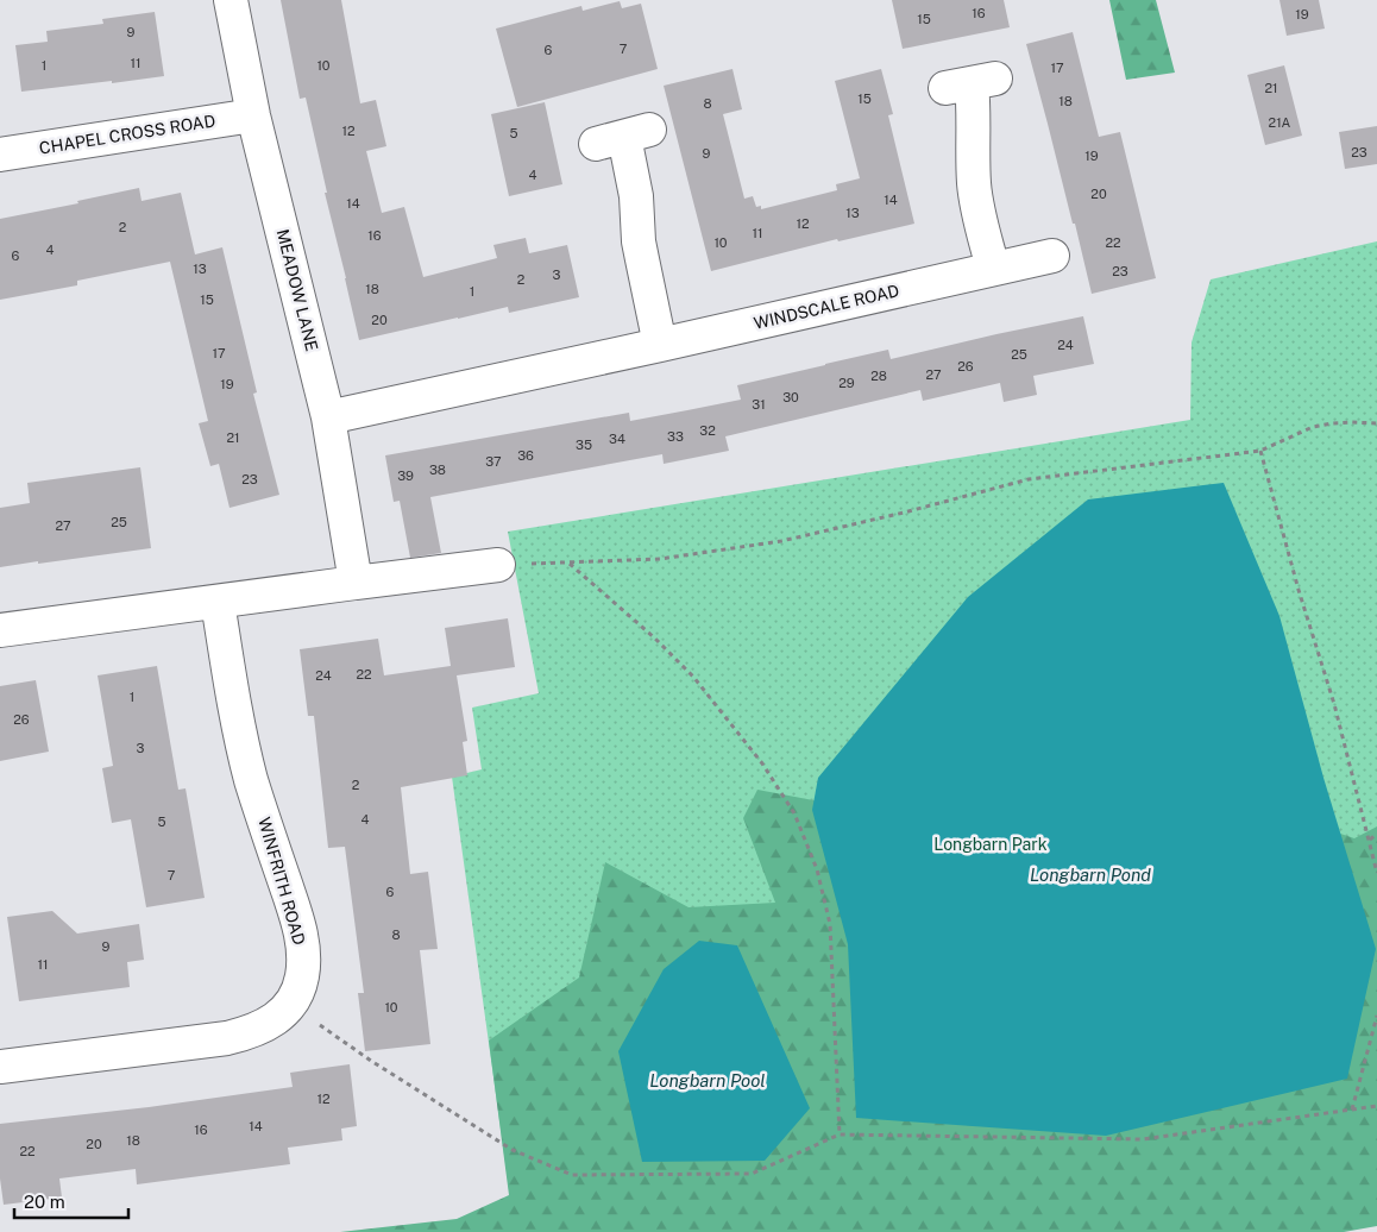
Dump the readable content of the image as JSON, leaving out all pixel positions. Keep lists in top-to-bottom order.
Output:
{
  "streets": {
    "street": [
      "CHAPEL CROSS ROAD",
      "MEADOW LANE",
      "WINDSCALE ROAD",
      "WINFRITH ROAD"
    ]
  },
  "crossings": [
    ["CHAPEL CROSS ROAD", "MEADOW LANE"],
    ["MEADOW LANE", "WINDSCALE ROAD"]
  ],
  "water": ["Longbarn Pond", "Longbarn Pool"],
  "parks": ["Longbarn Park"],
  "house_numbers": [
    "16",
    "19",
    "15",
    "9",
    "7",
    "6",
    "11",
    "1",
    "10",
    "17",
    "21",
    "15",
    "18",
    "8",
    "21A",
    "12",
    "5",
    "23",
    "9",
    "19",
    "4",
    "20",
    "14",
    "14",
    "13",
    "12",
    "2",
    "11",
    "16",
    "10",
    "22",
    "4",
    "6",
    "13",
    "23",
    "3",
    "2",
    "18",
    "1",
    "15",
    "20",
    "24",
    "17",
    "25",
    "26",
    "27",
    "28",
    "29",
    "19",
    "30",
    "31",
    "32",
    "33",
    "21",
    "34",
    "35",
    "36",
    "37",
    "38",
    "39",
    "23",
    "25",
    "27",
    "22",
    "24",
    "1",
    "26",
    "3",
    "2",
    "4",
    "5",
    "7",
    "6",
    "8",
    "9",
    "11",
    "10",
    "12",
    "14",
    "16",
    "18",
    "20",
    "22"
  ],
  "scale_bar": "20 m"
}
